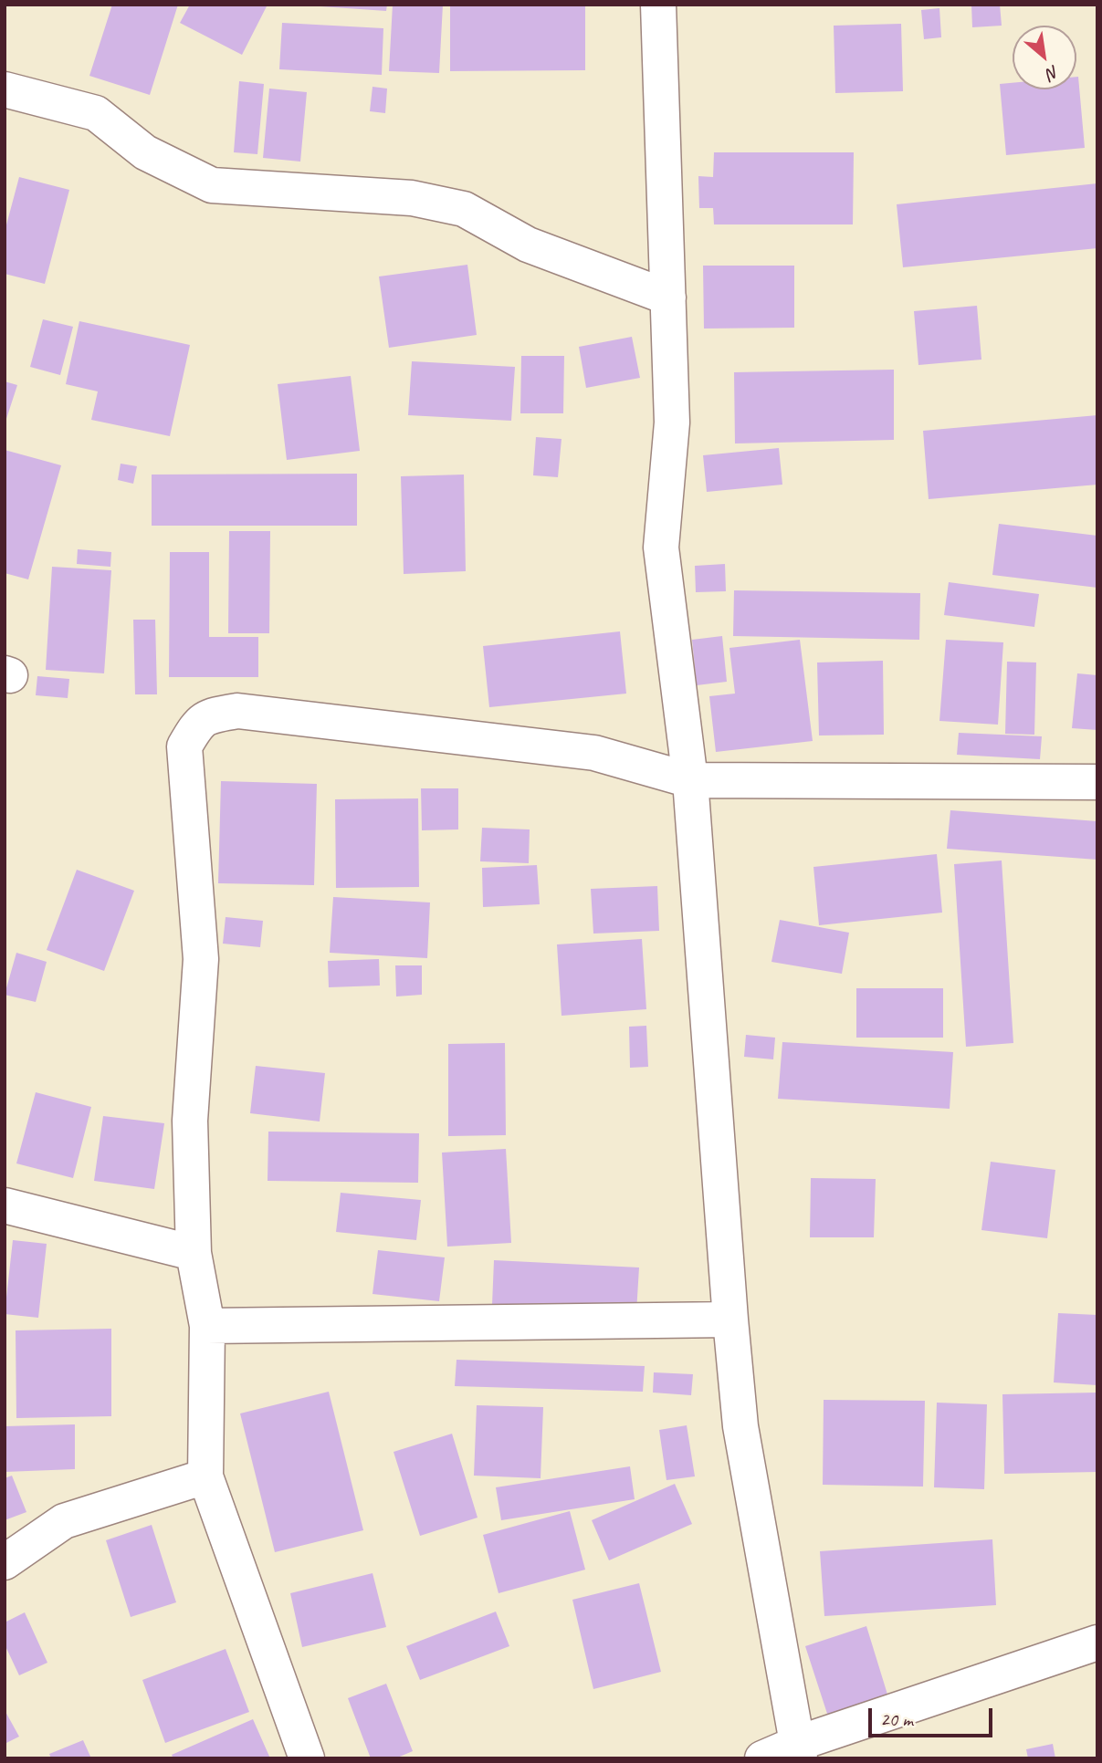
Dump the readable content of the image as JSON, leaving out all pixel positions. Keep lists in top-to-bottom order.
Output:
{
  "scale_bar": "20 m",
  "north": "bottom right"
}
